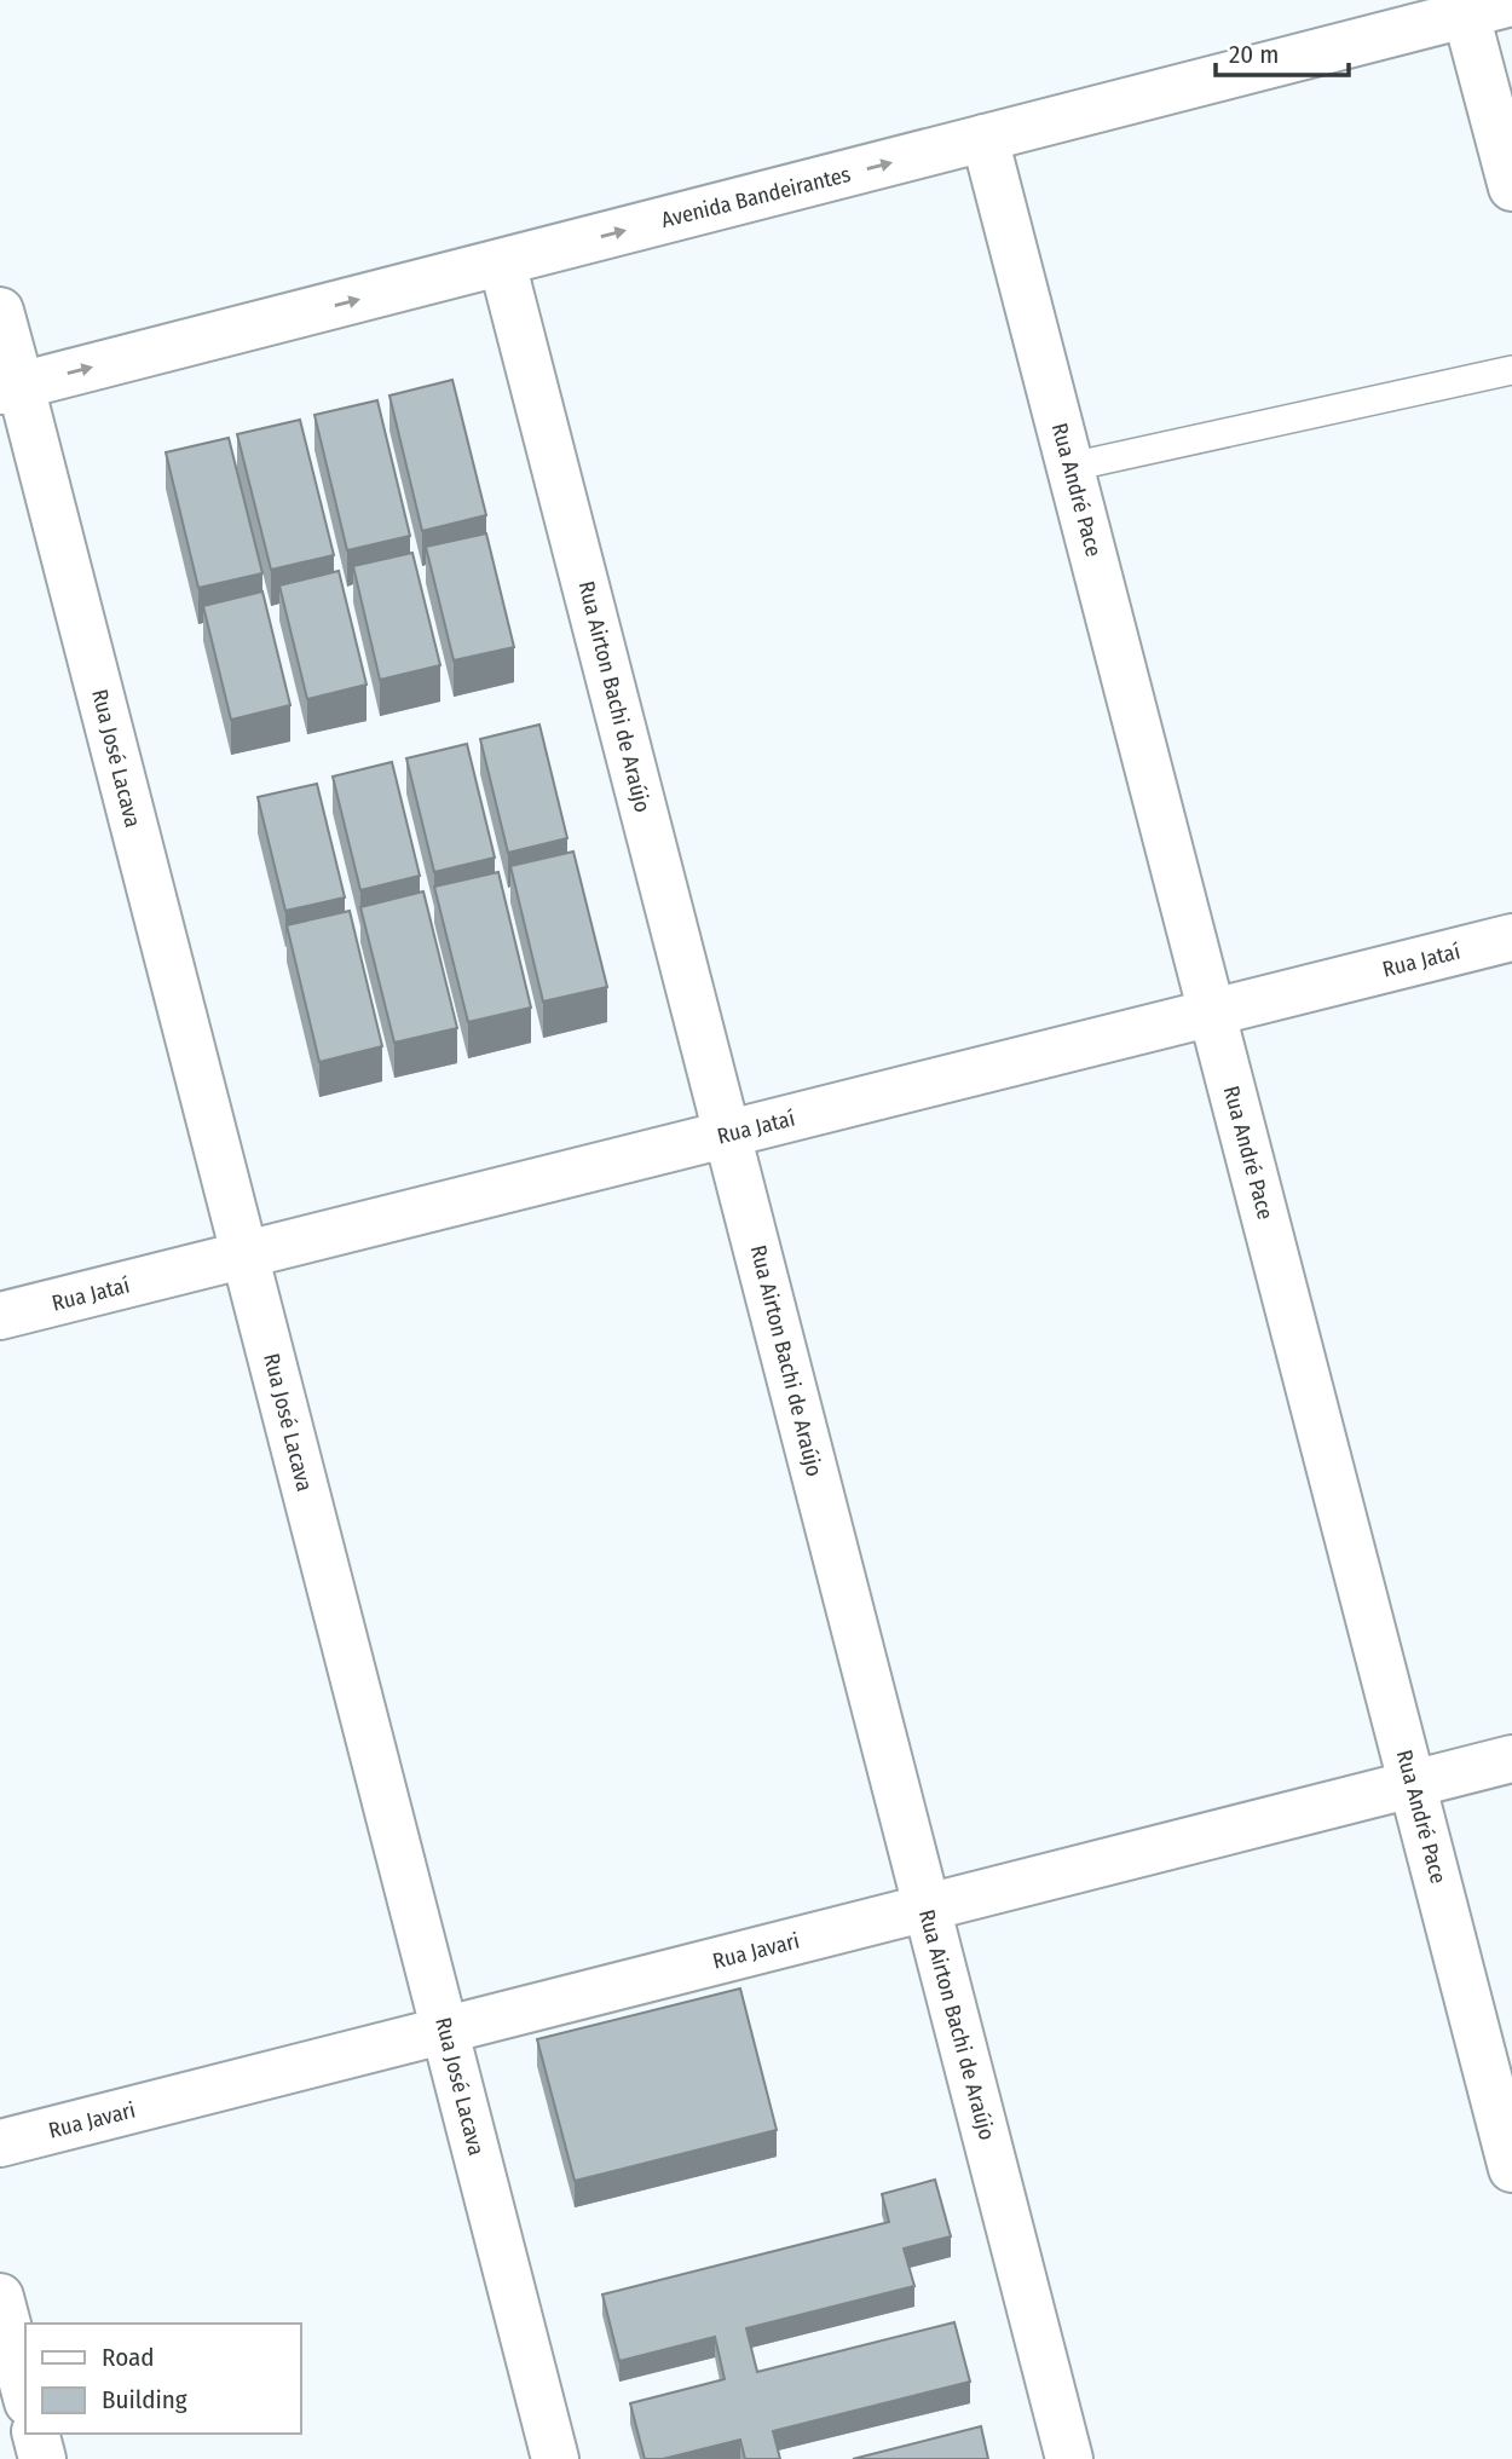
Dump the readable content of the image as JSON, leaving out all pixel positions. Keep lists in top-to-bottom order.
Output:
{
  "streets": {
    "street": [
      "Avenida Bandeirantes",
      "Rua André Pace",
      "Rua Airton Bachi de Araújo",
      "Rua José Lacava",
      "Rua Jataí",
      "Rua Javari"
    ]
  },
  "crossings": [
    ["Avenida Bandeirantes", "Rua André Pace"],
    ["Avenida Bandeirantes", "Rua Airton Bachi de Araújo"],
    ["Avenida Bandeirantes", "Rua José Lacava"],
    ["Rua André Pace", "Rua Jataí"],
    ["Rua André Pace", "Rua Javari"],
    ["Rua Airton Bachi de Araújo", "Rua Jataí"],
    ["Rua Airton Bachi de Araújo", "Rua Javari"],
    ["Rua José Lacava", "Rua Jataí"],
    ["Rua José Lacava", "Rua Javari"]
  ],
  "one_way": ["Avenida Bandeirantes"],
  "legend": ["Road", "Building"],
  "scale_bar": "20 m"
}
